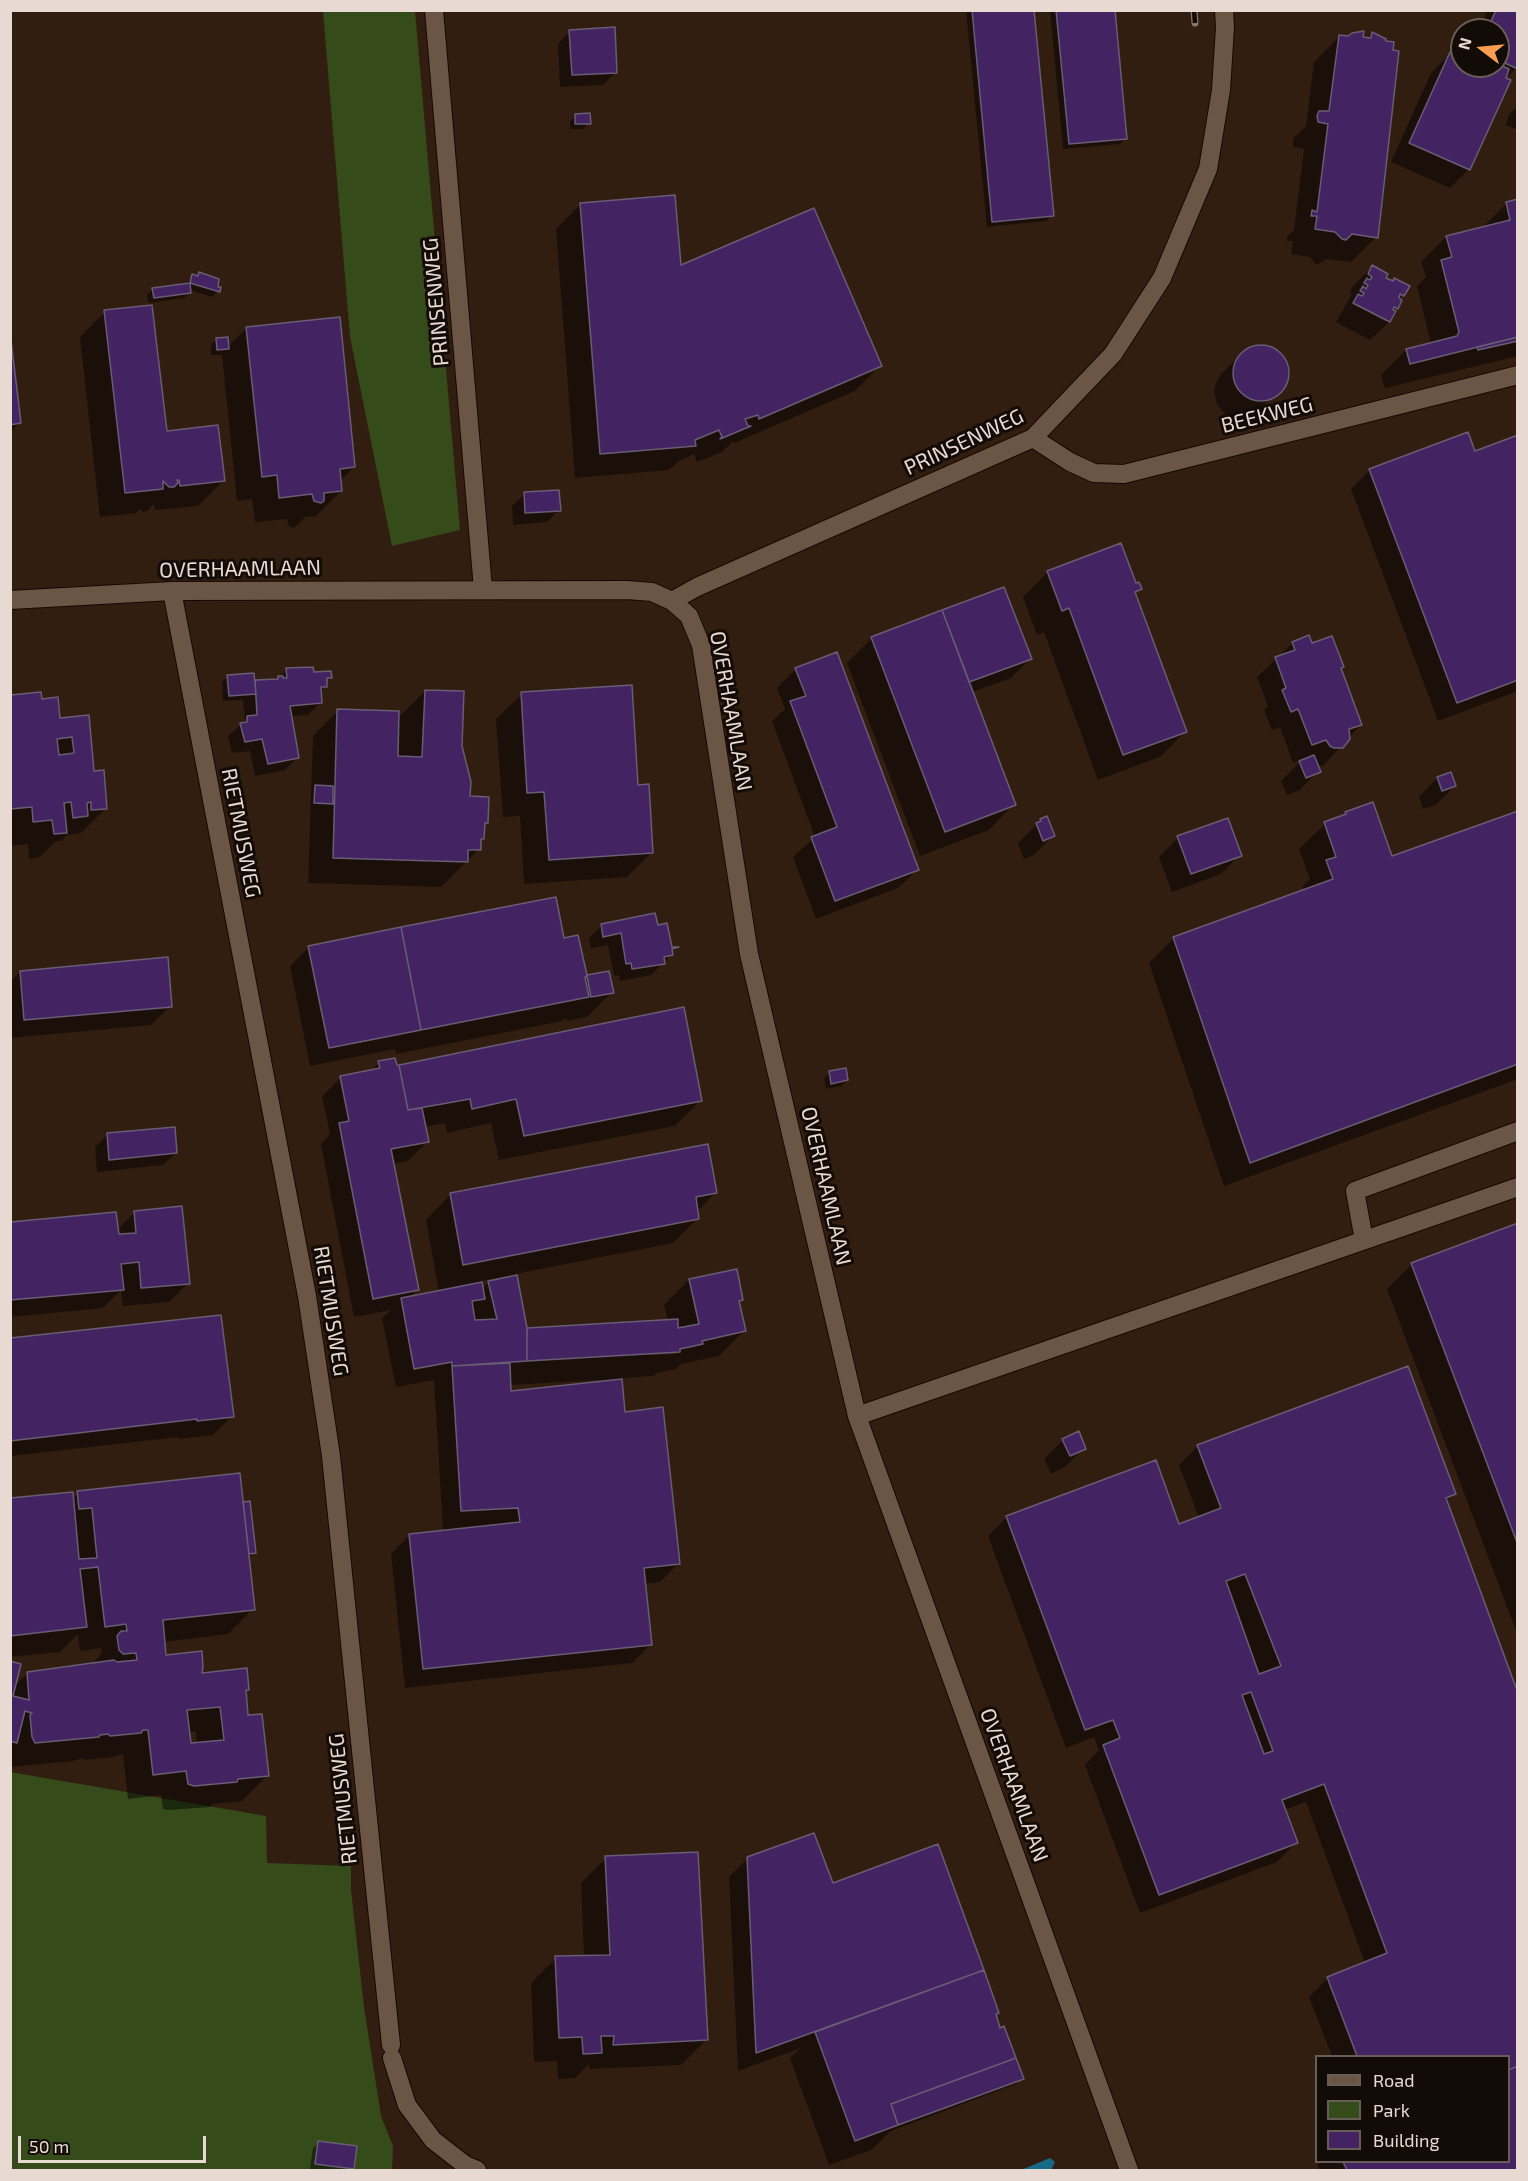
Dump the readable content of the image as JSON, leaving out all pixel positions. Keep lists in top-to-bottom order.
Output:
{
  "streets": {
    "street": [
      "PRINSENWEG",
      "BEEKWEG",
      "OVERHAAMLAAN",
      "RIETMUSWEG"
    ]
  },
  "crossings": [
    ["PRINSENWEG", "BEEKWEG"],
    ["PRINSENWEG", "OVERHAAMLAAN"],
    ["OVERHAAMLAAN", "RIETMUSWEG"]
  ],
  "legend": ["Road", "Park", "Building"],
  "scale_bar": "50 m",
  "north": "left"
}
